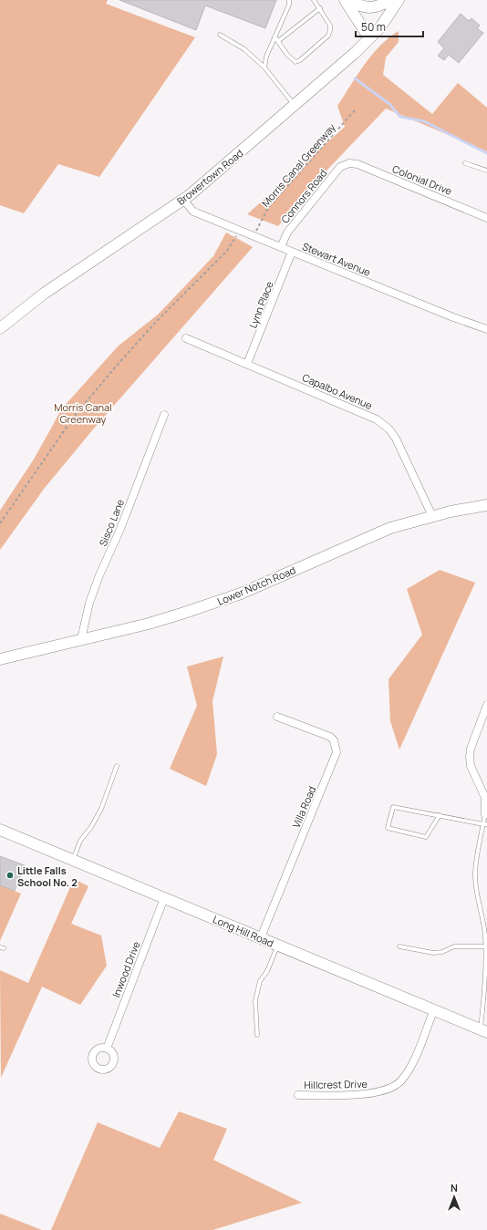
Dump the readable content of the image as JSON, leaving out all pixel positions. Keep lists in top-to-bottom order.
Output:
{
  "streets": {
    "street": [
      "Browertown Road",
      "Colonial Drive",
      "Connors Road",
      "Stewart Avenue",
      "Lynn Place",
      "Capalbo Avenue",
      "Sisco Lane",
      "Lower Notch Road",
      "Villa Road",
      "Long Hill Road",
      "Inwood Drive",
      "Hillcrest Drive"
    ],
    "path": ["Morris Canal Greenway"]
  },
  "crossings": [
    ["Morris Canal Greenway", "Stewart Avenue"],
    ["Browertown Road", "Stewart Avenue"],
    ["Colonial Drive", "Connors Road"],
    ["Connors Road", "Stewart Avenue"],
    ["Stewart Avenue", "Lynn Place"],
    ["Lynn Place", "Capalbo Avenue"],
    ["Capalbo Avenue", "Lower Notch Road"],
    ["Sisco Lane", "Lower Notch Road"],
    ["Villa Road", "Long Hill Road"],
    ["Long Hill Road", "Inwood Drive"],
    ["Long Hill Road", "Hillcrest Drive"]
  ],
  "parks": ["Morris Canal Greenway"],
  "places": ["Little Falls School No. 2"],
  "scale_bar": "50 m",
  "north": "top"
}
